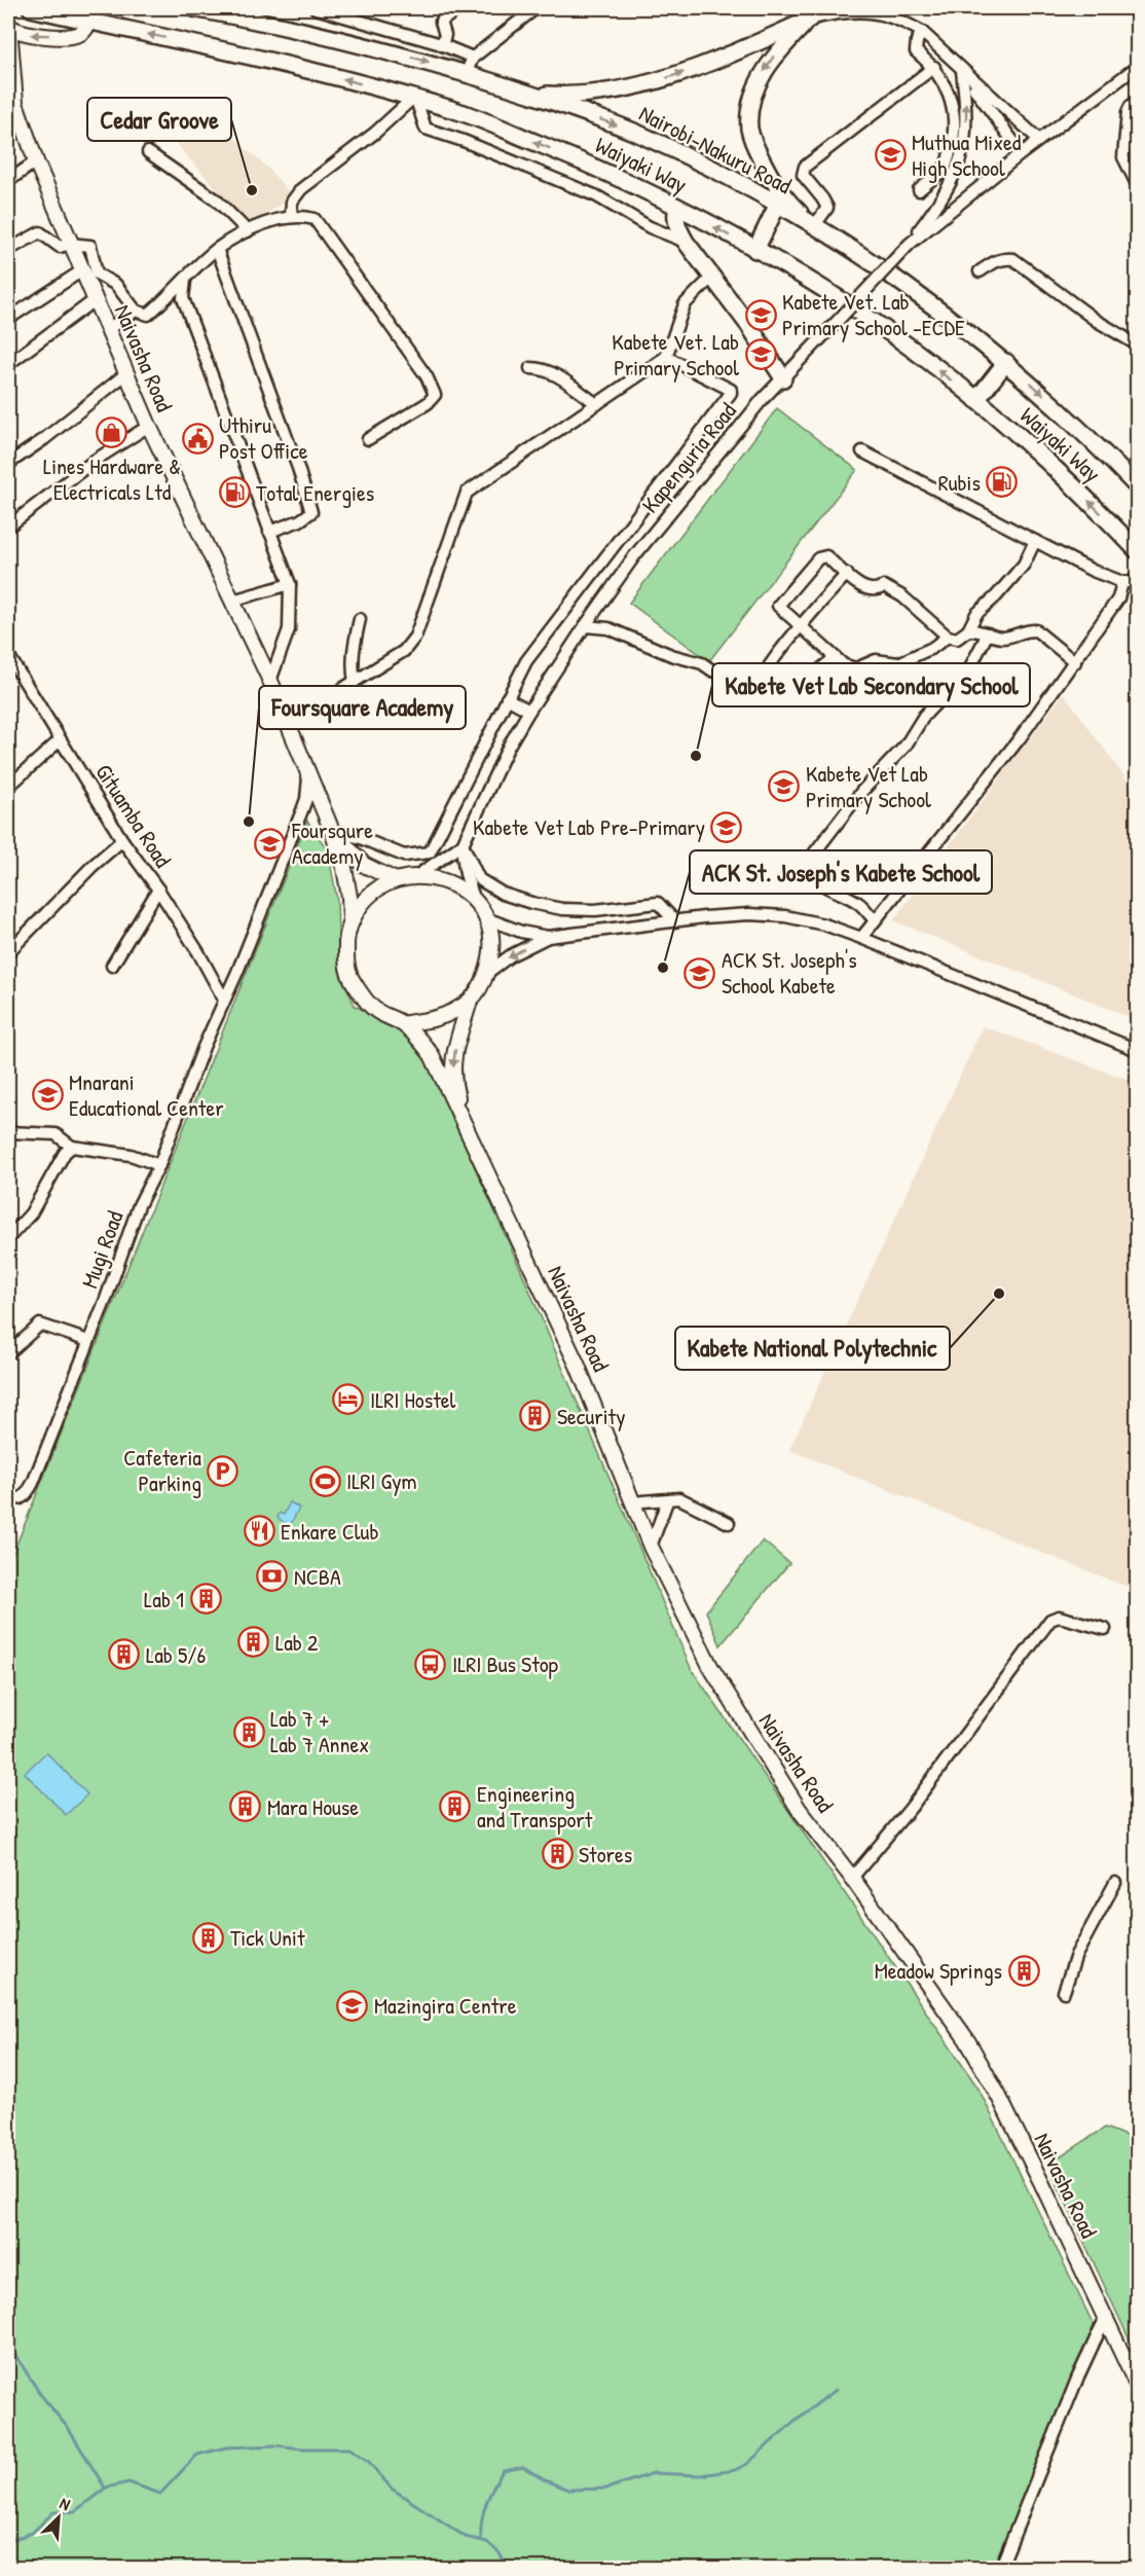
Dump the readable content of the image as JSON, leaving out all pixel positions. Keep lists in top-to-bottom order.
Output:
{
  "streets": {
    "highway": ["Nairobi-Nakuru Road", "Waiyaki Way"],
    "main road": ["Naivasha Road"],
    "street": ["Kapenguria Road", "Gituamba Road", "Mugi Road"]
  },
  "crossings": [
    ["Naivasha Road", "Mugi Road"],
    ["Gituamba Road", "Mugi Road"]
  ],
  "one_way": ["Nairobi-Nakuru Road", "Waiyaki Way"],
  "places": {
    "school or university": [
      "Muthua Mixed High School",
      "Kabete Vet. Lab Primary School -ECDE",
      "Kabete Vet. Lab Primary School",
      "Kabete Vet Lab Primary School",
      "Kabete Vet Lab Pre-Primary",
      "Foursqure Academy",
      "ACK St. Joseph's School Kabete",
      "Mnarani Educational Center",
      "Mazingira Centre"
    ],
    "other": [
      "Cedar Groove",
      "Kabete Vet Lab Secondary School",
      "Foursquare Academy",
      "ACK St. Joseph's Kabete School",
      "Kabete National Polytechnic"
    ],
    "shop": ["Lines Hardware & Electricals Ltd"],
    "public building": ["Uthiru Post Office"],
    "fuel station": ["Rubis", "Total Energies"],
    "hotel": ["ILRI Hostel"],
    "building": [
      "Security",
      "Lab 1",
      "Lab 2",
      "Lab 5/6",
      "Lab 7 + Lab 7 Annex",
      "Mara House",
      "Engineering and Transport",
      "Stores",
      "Tick Unit",
      "Meadow Springs"
    ],
    "parking": ["Cafeteria Parking"],
    "sports": ["ILRI Gym"],
    "restaurant": ["Enkare Club"],
    "bank": ["NCBA"],
    "bus stop": ["ILRI Bus Stop"]
  },
  "north": "top right"
}
